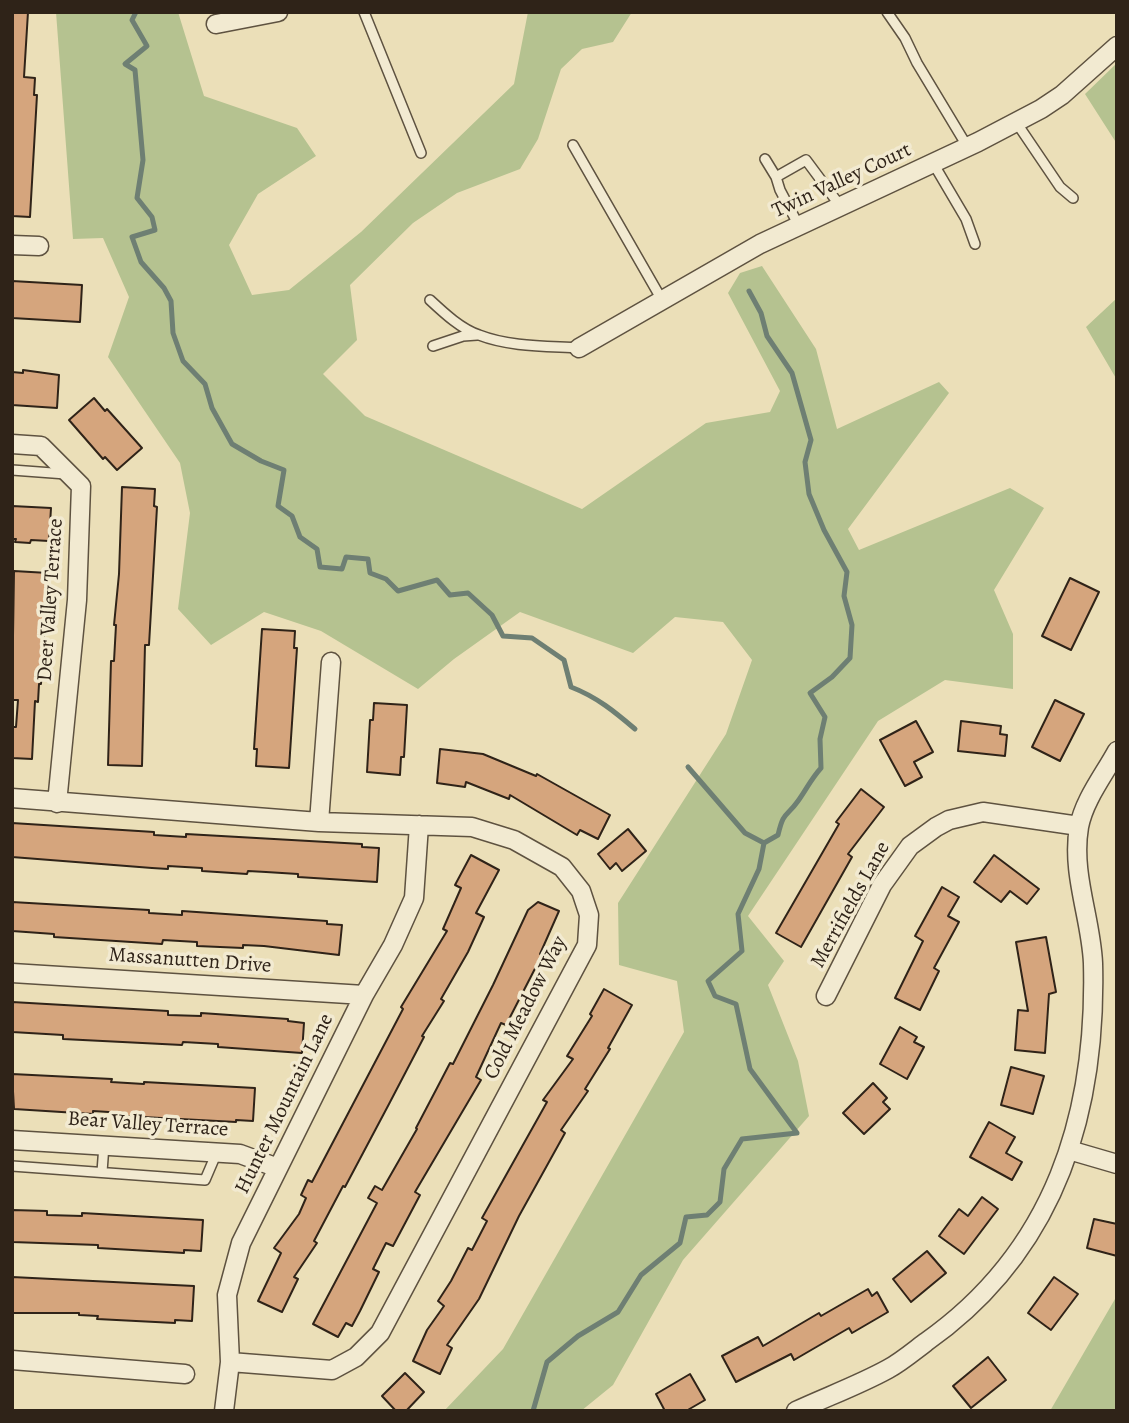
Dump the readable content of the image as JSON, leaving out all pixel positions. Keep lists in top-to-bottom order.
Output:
{
  "streets": {
    "street": [
      "Twin Valley Court",
      "Deer Valley Terrace",
      "Merrifields Lane",
      "Massanutten Drive",
      "Cold Meadow Way",
      "Hunter Mountain Lane",
      "Bear Valley Terrace"
    ]
  },
  "crossings": [
    ["Deer Valley Terrace", "Cold Meadow Way"],
    ["Massanutten Drive", "Hunter Mountain Lane"],
    ["Cold Meadow Way", "Hunter Mountain Lane"],
    ["Hunter Mountain Lane", "Bear Valley Terrace"]
  ]
}
